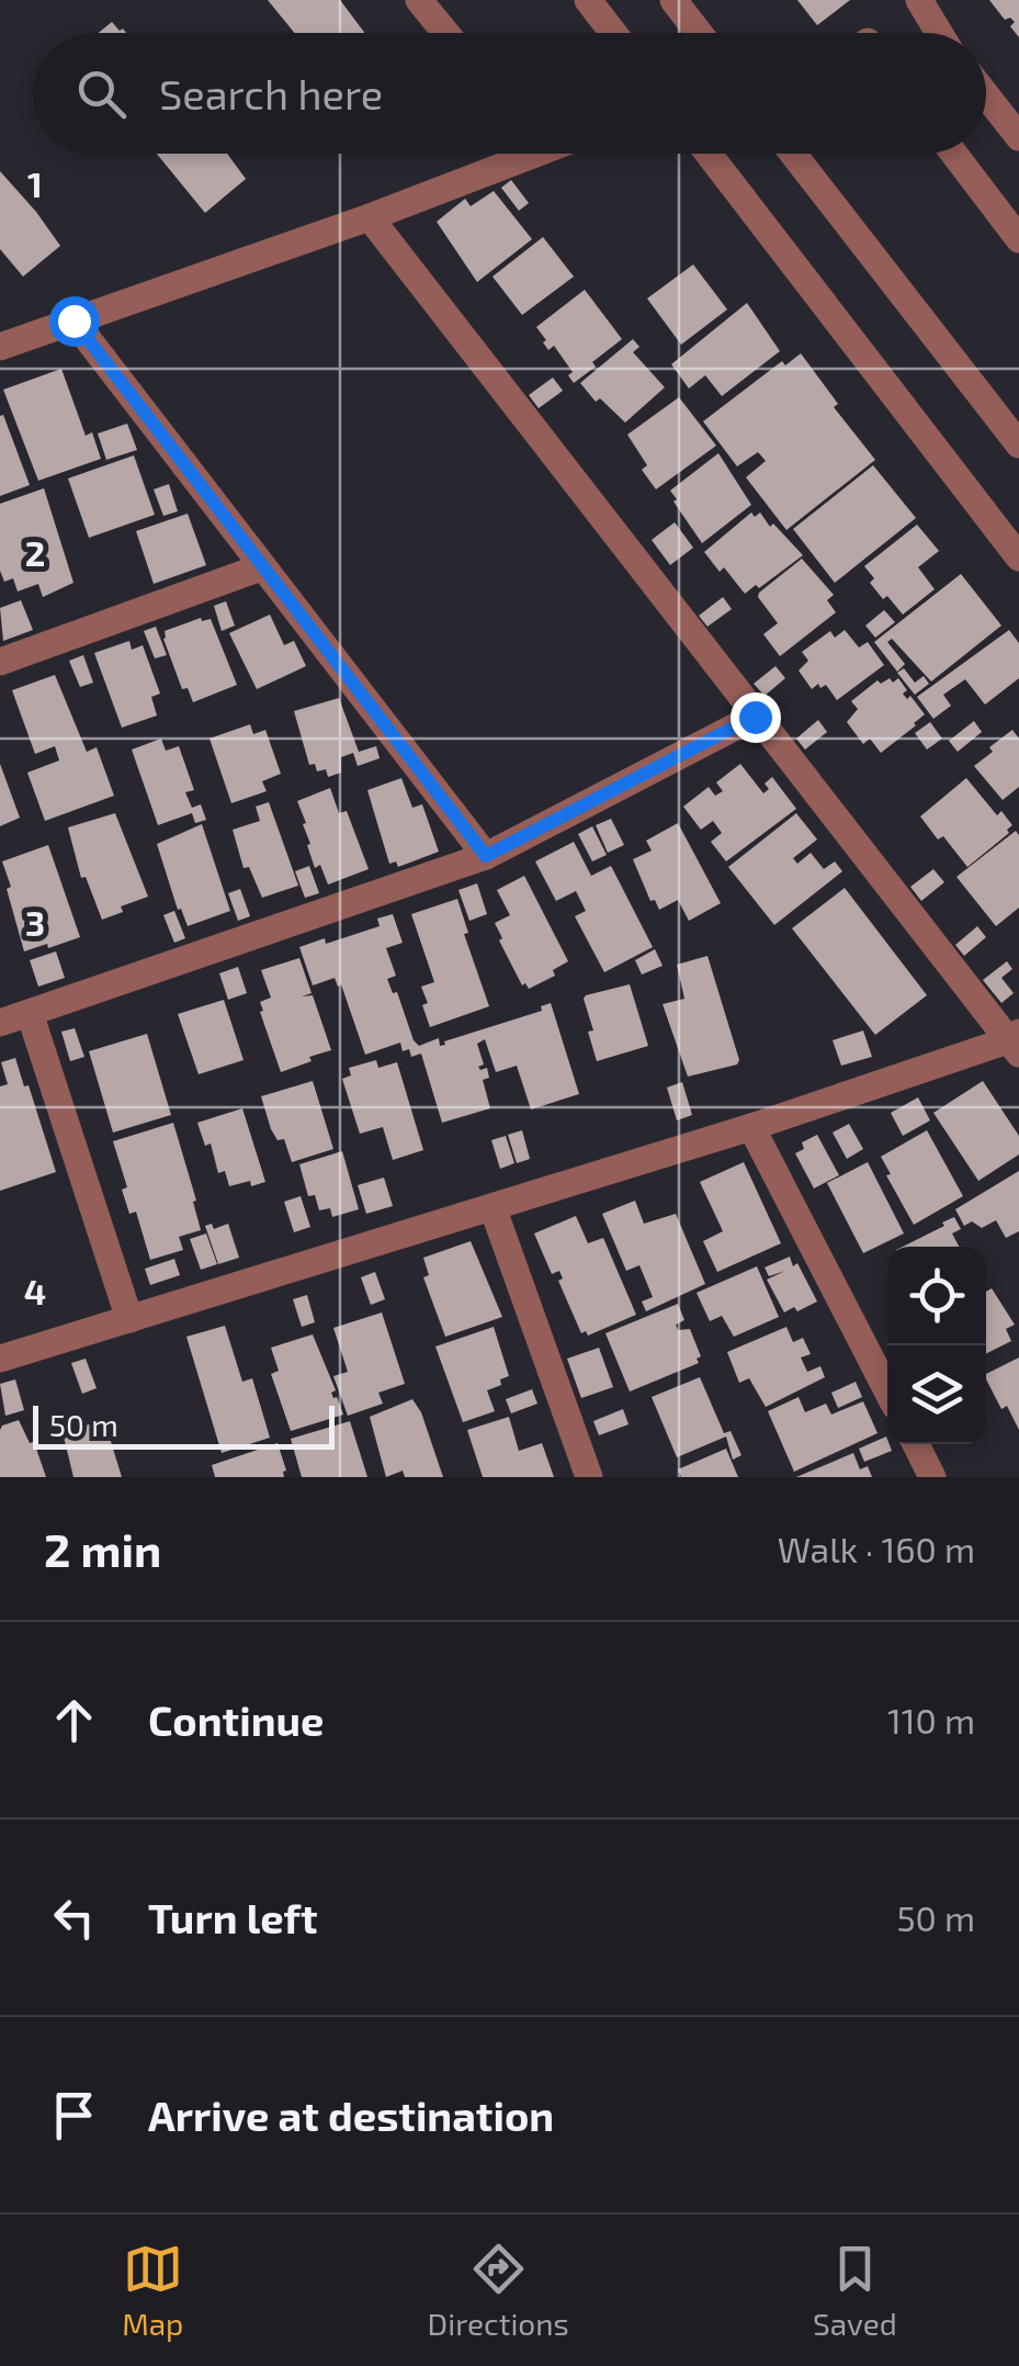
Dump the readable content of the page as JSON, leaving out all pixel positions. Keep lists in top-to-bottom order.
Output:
{
  "scale_bar": "50 m",
  "page": {
    "search": "Search here",
    "scale": "50 m",
    "heading": ["2 min", "Walk · 160 m"],
    "list": [
      ["Continue", "110 m"],
      ["Turn left", "50 m"],
      "Arrive at destination"
    ],
    "nav": ["Map", "Directions", "Saved"]
  },
  "grid": {
    "rows": [
      "1",
      "2",
      "3",
      "4"
    ]
  }
}
